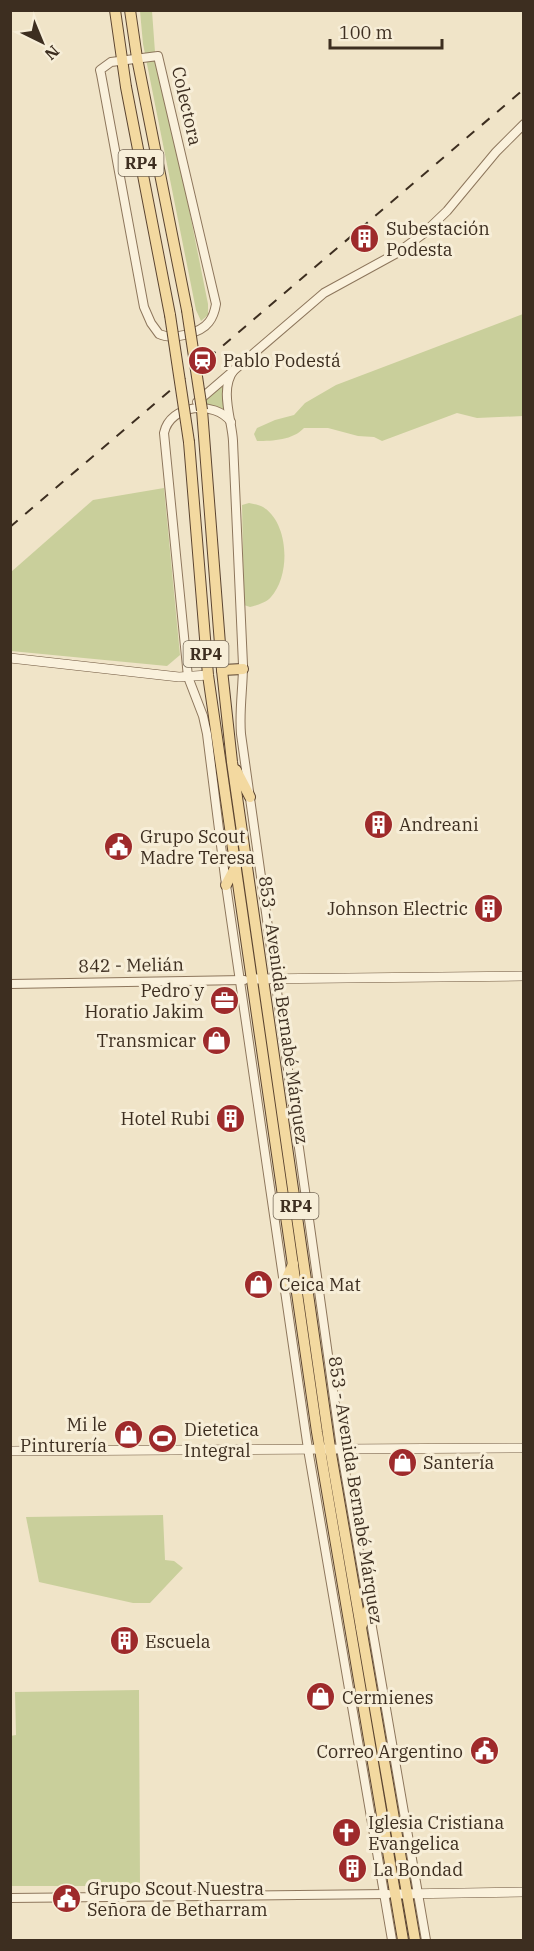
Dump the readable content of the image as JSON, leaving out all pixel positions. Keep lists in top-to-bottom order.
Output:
{
  "streets": {
    "main road": ["RP4", "853 - Avenida Bernabé Márquez"],
    "street": ["Colectora", "842 - Melián"]
  },
  "crossings": [
    ["Colectora", "853 - Avenida Bernabé Márquez"],
    ["842 - Melián", "853 - Avenida Bernabé Márquez"]
  ],
  "places": {
    "building": [
      "Subestación Podesta",
      "Andreani",
      "Johnson Electric",
      "Hotel Rubi",
      "Escuela",
      "La Bondad"
    ],
    "station": ["Pablo Podestá"],
    "public building": ["Grupo Scout Madre Teresa", "Correo Argentino", "Grupo Scout Nuestra Señora de Betharram"],
    "office": ["Pedro y Horatio Jakim"],
    "shop": [
      "Transmicar",
      "Ceica Mat",
      "Mi le Pinturería",
      "Santería",
      "Cermienes"
    ],
    "sports": ["Dietetica Integral"],
    "church": ["Iglesia Cristiana Evangelica"]
  },
  "scale_bar": "100 m",
  "north": "bottom right"
}
